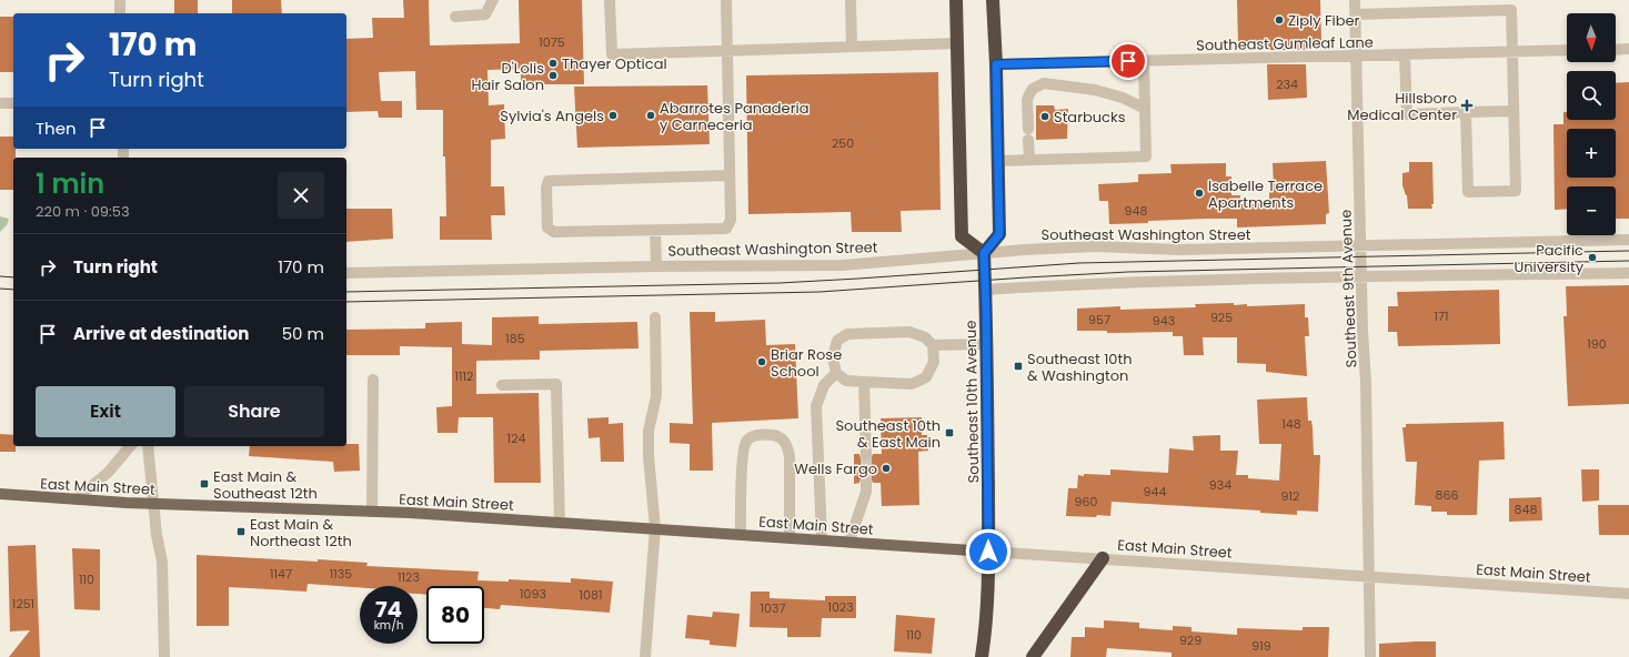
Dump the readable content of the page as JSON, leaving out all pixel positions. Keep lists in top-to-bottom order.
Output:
{
  "streets": {
    "highway": ["Southeast 10th Avenue"],
    "main road": ["East Main Street"],
    "street": ["Southeast Gumleaf Lane", "Southeast Washington Street", "Southeast 9th Avenue"]
  },
  "crossings": [
    ["Southeast Gumleaf Lane", "Southeast 9th Avenue"],
    ["Southeast Washington Street", "Southeast 9th Avenue"],
    ["Southeast Washington Street", "Southeast 10th Avenue"],
    ["Southeast 9th Avenue", "East Main Street"],
    ["Southeast 10th Avenue", "East Main Street"]
  ],
  "places": {
    "other": [
      "Ziply Fiber",
      "Thayer Optical",
      "D'Lolis Hair Salon",
      "Sylvia's Angels",
      "Abarrotes Panaderia y Carneceria",
      "Starbucks",
      "Isabelle Terrace Apartments",
      "Pacific University",
      "Briar Rose School",
      "Wells Fargo"
    ],
    "health": ["Hillsboro Medical Center"],
    "transit": [
      "Southeast 10th & Washington",
      "Southeast 10th & East Main",
      "East Main & Southeast 12th",
      "East Main & Northeast 12th"
    ]
  },
  "house_numbers": [
    "1075",
    "234",
    "250",
    "948",
    "171",
    "925",
    "957",
    "943",
    "185",
    "190",
    "1112",
    "148",
    "124",
    "934",
    "944",
    "866",
    "912",
    "960",
    "848",
    "1147",
    "1135",
    "1123",
    "110",
    "1093",
    "1081",
    "1251",
    "1023",
    "1037",
    "110",
    "929",
    "919"
  ],
  "north": "bottom",
  "page": {
    "map_buttons": ["+", "−"],
    "turn": ["170 m", "Turn right"],
    "then": "Then",
    "heading": ["1 min", "220 m · 09:53"],
    "list": [
      {
        "name": "Turn right",
        "value": "170 m"
      },
      {
        "name": "Arrive at destination",
        "value": "50 m"
      }
    ],
    "buttons": ["Exit", "Share"],
    "speed": "74 km/h",
    "limit": "80"
  }
}
